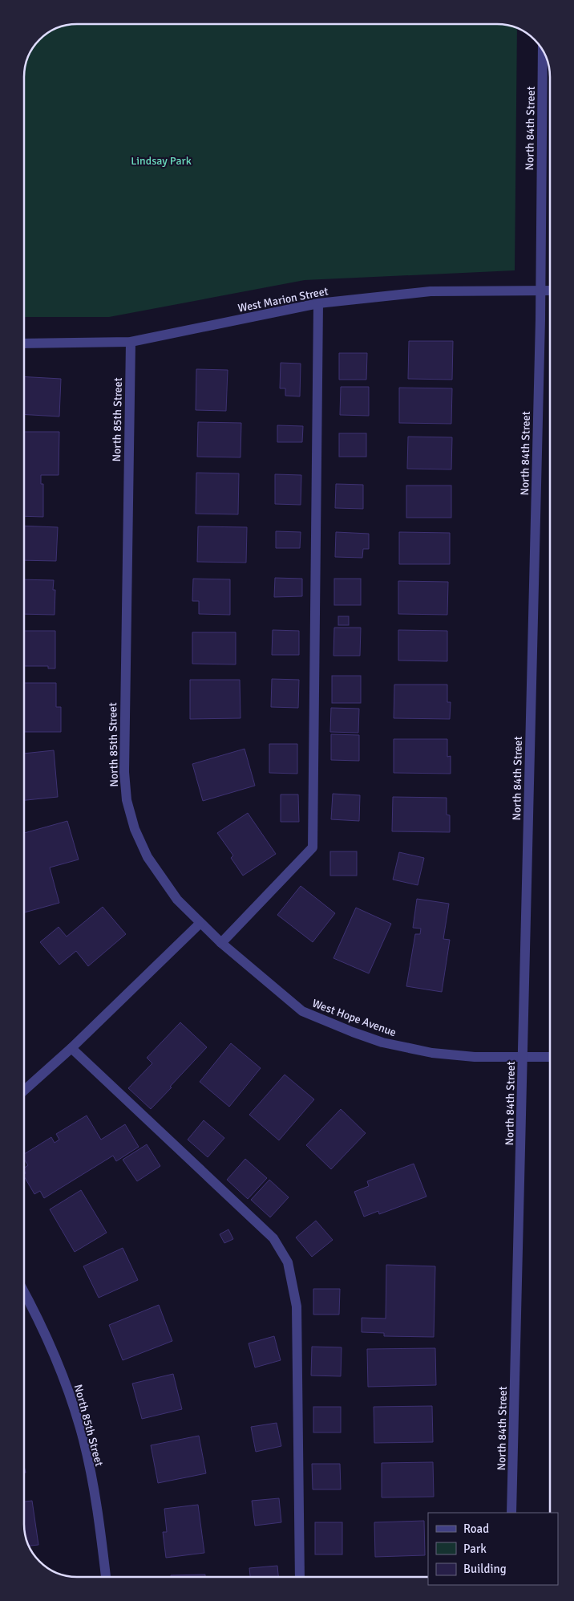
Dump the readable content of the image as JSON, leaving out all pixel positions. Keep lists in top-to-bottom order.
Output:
{
  "streets": {
    "street": [
      "North 84th Street",
      "West Marion Street",
      "North 85th Street",
      "West Hope Avenue"
    ]
  },
  "crossings": [
    ["North 84th Street", "West Marion Street"],
    ["North 84th Street", "West Hope Avenue"],
    ["West Marion Street", "North 85th Street"],
    ["North 85th Street", "West Hope Avenue"]
  ],
  "parks": ["Lindsay Park"],
  "legend": ["Road", "Park", "Building"]
}
